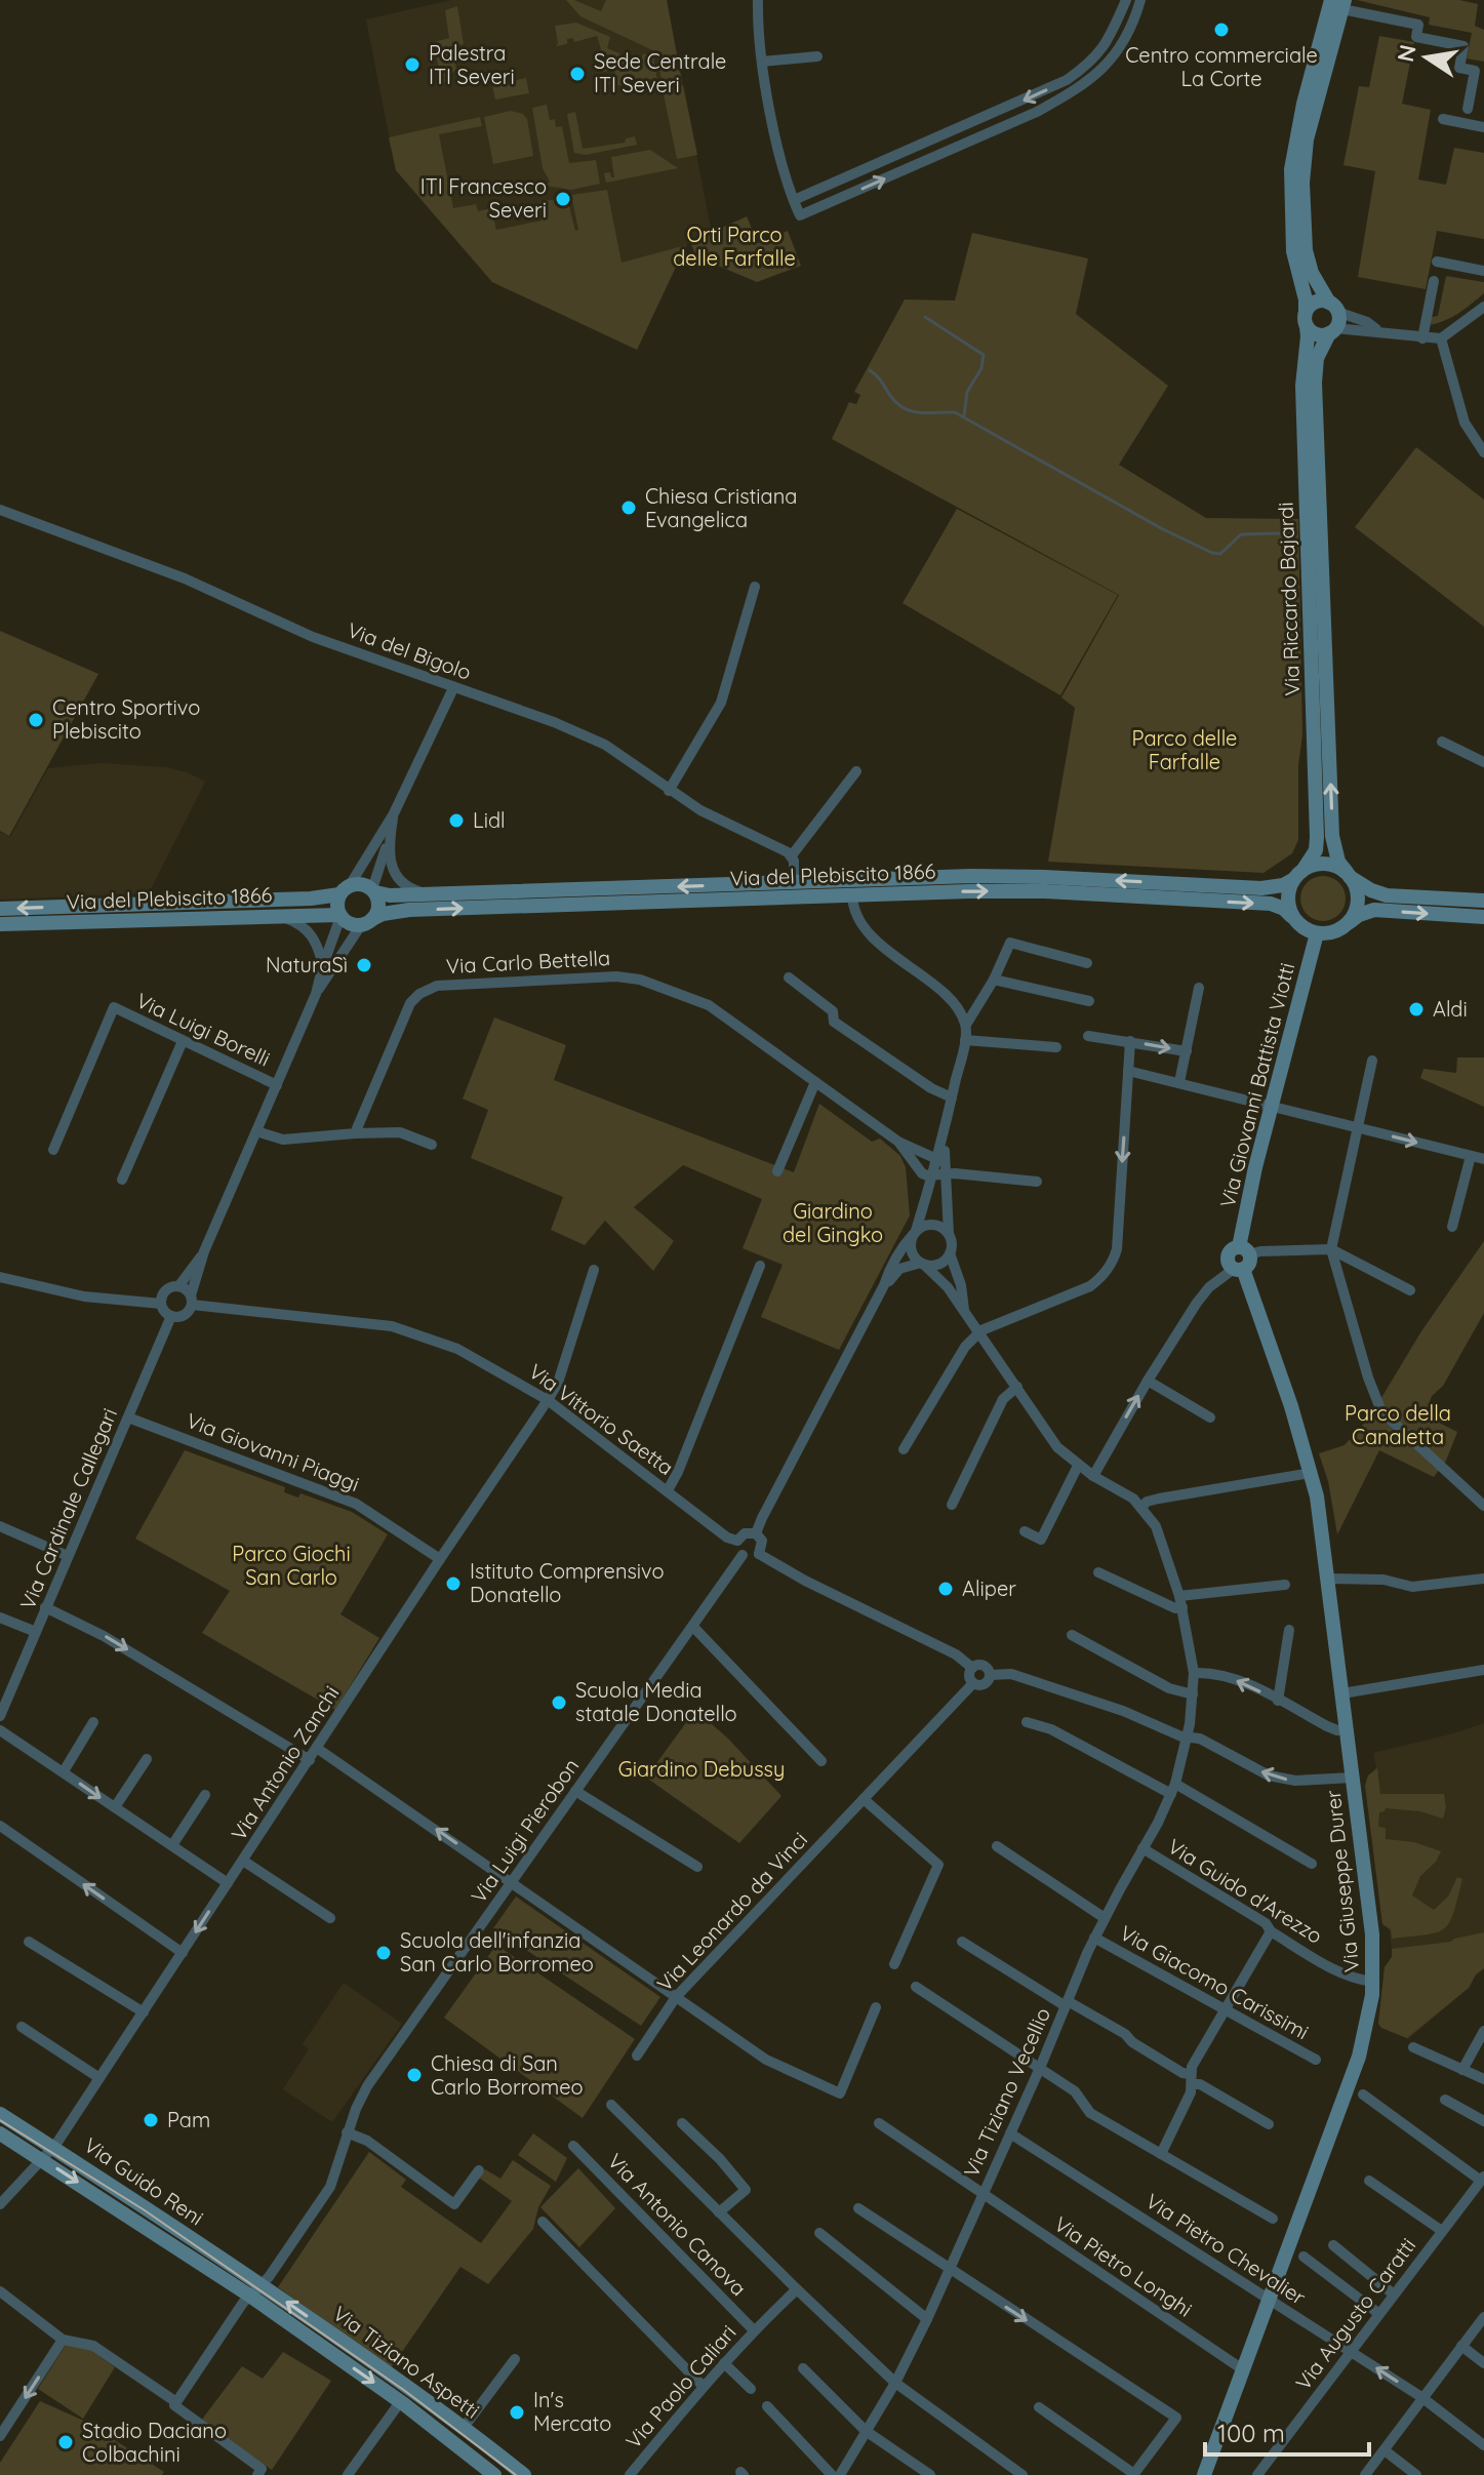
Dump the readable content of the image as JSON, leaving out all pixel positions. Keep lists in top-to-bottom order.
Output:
{
  "streets": {
    "street": [
      "Via Riccardo Bajardi",
      "Via del Bigolo",
      "Via del Plebiscito 1866",
      "Via Carlo Bettella",
      "Via Luigi Borelli",
      "Via Giovanni Battista Viotti",
      "Via Vittorio Saetta",
      "Via Giovanni Piaggi",
      "Via Cardinale Callegari",
      "Via Antonio Zanchi",
      "Via Luigi Pierobon",
      "Via Giuseppe Durer",
      "Via Guido d'Arezzo",
      "Via Leonardo da Vinci",
      "Via Giacomo Carissimi",
      "Via Tiziano Vecellio",
      "Via Guido Reni",
      "Via Antonio Canova",
      "Via Pietro Chevalier",
      "Via Pietro Longhi",
      "Via Augusto Caratti",
      "Via Tiziano Aspetti",
      "Via Paolo Caliari"
    ]
  },
  "crossings": [
    ["Via Riccardo Bajardi", "Via del Plebiscito 1866"],
    ["Via Riccardo Bajardi", "Via Giovanni Battista Viotti"],
    ["Via del Plebiscito 1866", "Via Giovanni Battista Viotti"],
    ["Via Giovanni Battista Viotti", "Via Giuseppe Durer"],
    ["Via Vittorio Saetta", "Via Cardinale Callegari"],
    ["Via Vittorio Saetta", "Via Antonio Zanchi"],
    ["Via Vittorio Saetta", "Via Luigi Pierobon"],
    ["Via Giovanni Piaggi", "Via Cardinale Callegari"],
    ["Via Giovanni Piaggi", "Via Antonio Zanchi"],
    ["Via Antonio Zanchi", "Via Guido Reni"],
    ["Via Luigi Pierobon", "Via Guido Reni"],
    ["Via Luigi Pierobon", "Via Tiziano Aspetti"],
    ["Via Giuseppe Durer", "Via Guido d'Arezzo"],
    ["Via Giuseppe Durer", "Via Pietro Chevalier"],
    ["Via Giuseppe Durer", "Via Pietro Longhi"],
    ["Via Guido d'Arezzo", "Via Tiziano Vecellio"],
    ["Via Giacomo Carissimi", "Via Tiziano Vecellio"],
    ["Via Tiziano Vecellio", "Via Pietro Chevalier"],
    ["Via Tiziano Vecellio", "Via Pietro Longhi"],
    ["Via Guido Reni", "Via Tiziano Aspetti"],
    ["Via Antonio Canova", "Via Paolo Caliari"],
    ["Via Pietro Chevalier", "Via Augusto Caratti"]
  ],
  "parks": [
    "Orti Parco delle Farfalle",
    "Parco delle Farfalle",
    "Giardino del Gingko",
    "Parco della Canaletta",
    "Parco Giochi San Carlo",
    "Giardino Debussy"
  ],
  "places": [
    "Centro commerciale La Corte",
    "Palestra ITI Severi",
    "Sede Centrale ITI Severi",
    "ITI Francesco Severi",
    "Chiesa Cristiana Evangelica",
    "Centro Sportivo Plebiscito",
    "Lidl",
    "NaturaSì",
    "Aldi",
    "Istituto Comprensivo Donatello",
    "Aliper",
    "Scuola Media statale Donatello",
    "Scuola dell'infanzia San Carlo Borromeo",
    "Chiesa di San Carlo Borromeo",
    "Pam",
    "In's Mercato",
    "Stadio Daciano Colbachini"
  ],
  "scale_bar": "100 m",
  "north": "left"
}
